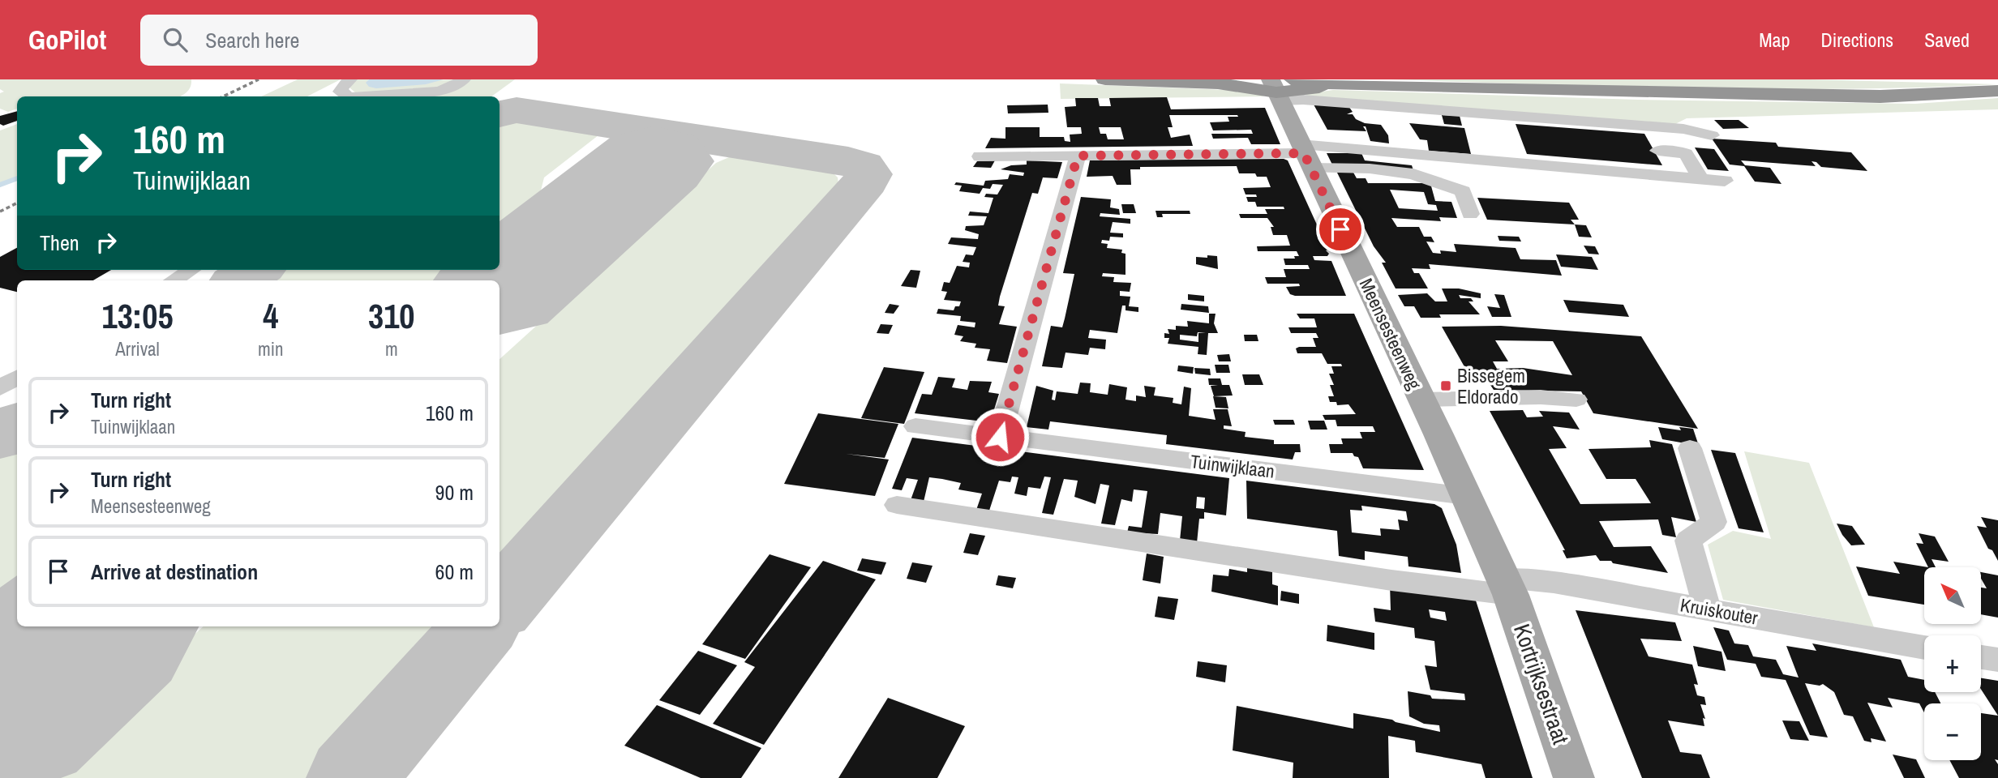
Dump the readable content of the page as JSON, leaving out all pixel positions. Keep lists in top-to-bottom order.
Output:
{
  "streets": {
    "main road": ["Meensesteenweg", "Kortrijksestraat"],
    "street": ["Tuinwijklaan", "Kruiskouter"]
  },
  "crossings": [
    ["Meensesteenweg", "Tuinwijklaan"],
    ["Meensesteenweg", "Kruiskouter"],
    ["Meensesteenweg", "Kortrijksestraat"],
    ["Kruiskouter", "Kortrijksestraat"]
  ],
  "places": {
    "transit": ["Bissegem Eldorado"]
  },
  "north": "top left",
  "page": {
    "header": "GoPilot",
    "search": "Search here",
    "nav": ["Map", "Directions", "Saved"],
    "turn": ["160 m", "Tuinwijklaan"],
    "then": "Then",
    "eta": [
      "13:05",
      "Arrival",
      "4",
      "min",
      "310",
      "m"
    ],
    "list": [
      {
        "name": "Turn right",
        "note": "Tuinwijklaan",
        "value": "160 m"
      },
      {
        "name": "Turn right",
        "note": "Meensesteenweg",
        "value": "90 m"
      },
      {
        "name": "Arrive at destination",
        "value": "60 m"
      }
    ],
    "map_buttons": ["+", "−"]
  }
}
